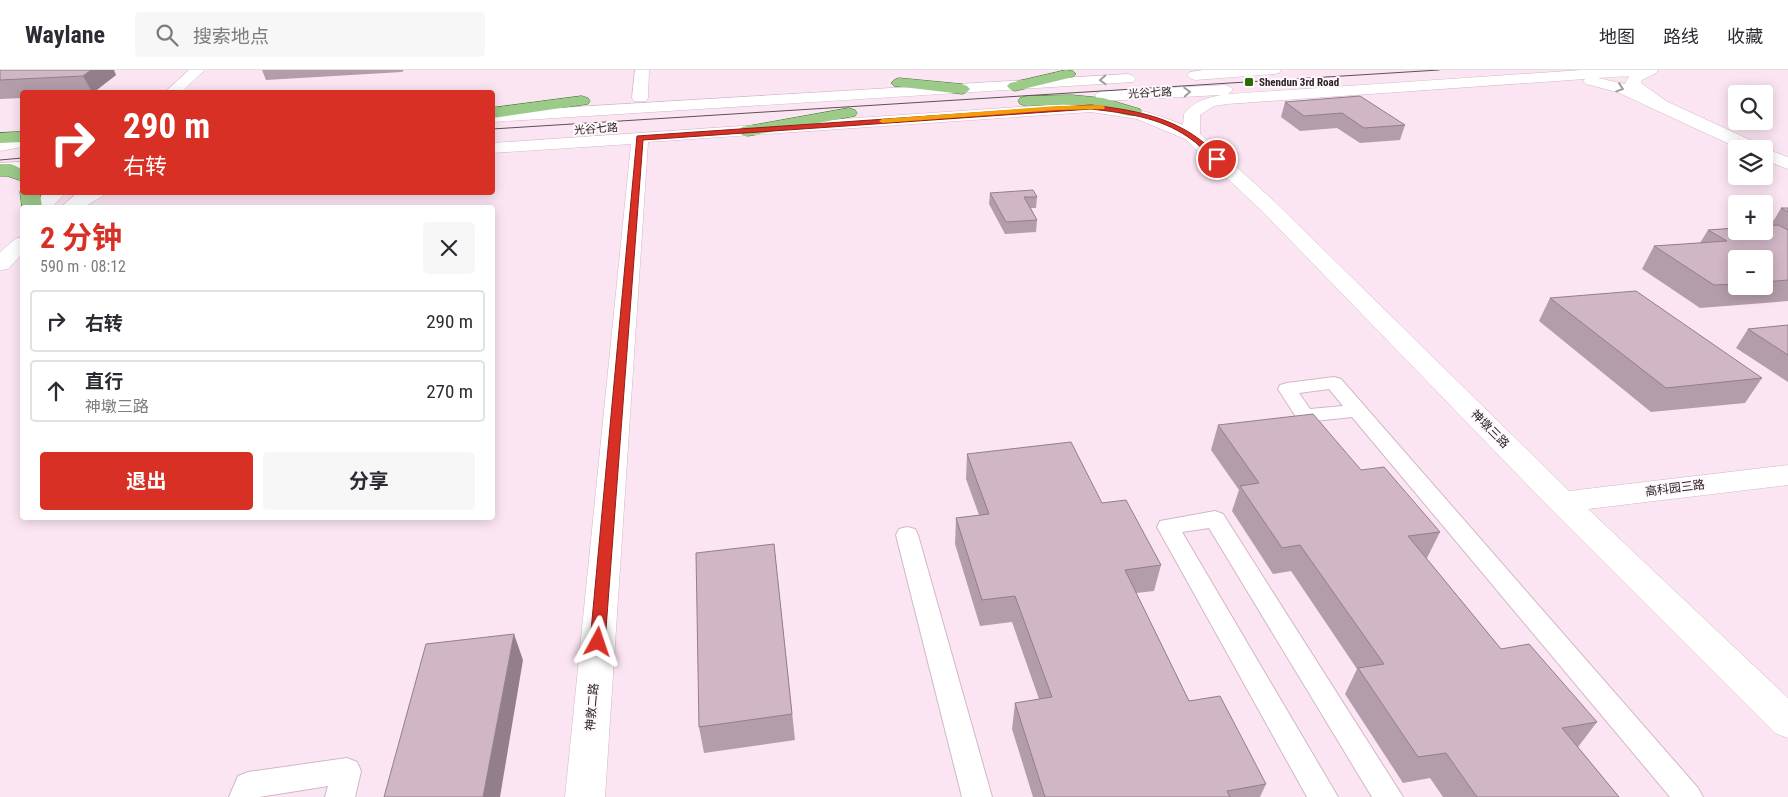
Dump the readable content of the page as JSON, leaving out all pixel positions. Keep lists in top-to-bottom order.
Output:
{
  "streets": {
    "street": [
      "光谷七路",
      "神墩三路",
      "高科园三路",
      "神敦二路"
    ]
  },
  "crossings": [
    ["光谷七路", "神墩三路"],
    ["神墩三路", "高科园三路"]
  ],
  "places": {
    "transit": ["Shendun 3rd Road"]
  },
  "page": {
    "header": "Waylane",
    "search": "搜索地点",
    "nav": ["地图", "路线", "收藏"],
    "map_buttons": ["+", "−"],
    "turn": ["290 m", "右转"],
    "heading": ["2 分钟", "590 m · 08:12"],
    "list": [
      {
        "name": "右转",
        "value": "290 m"
      },
      {
        "name": "直行",
        "note": "神墩三路",
        "value": "270 m"
      }
    ],
    "buttons": ["退出", "分享"]
  }
}
